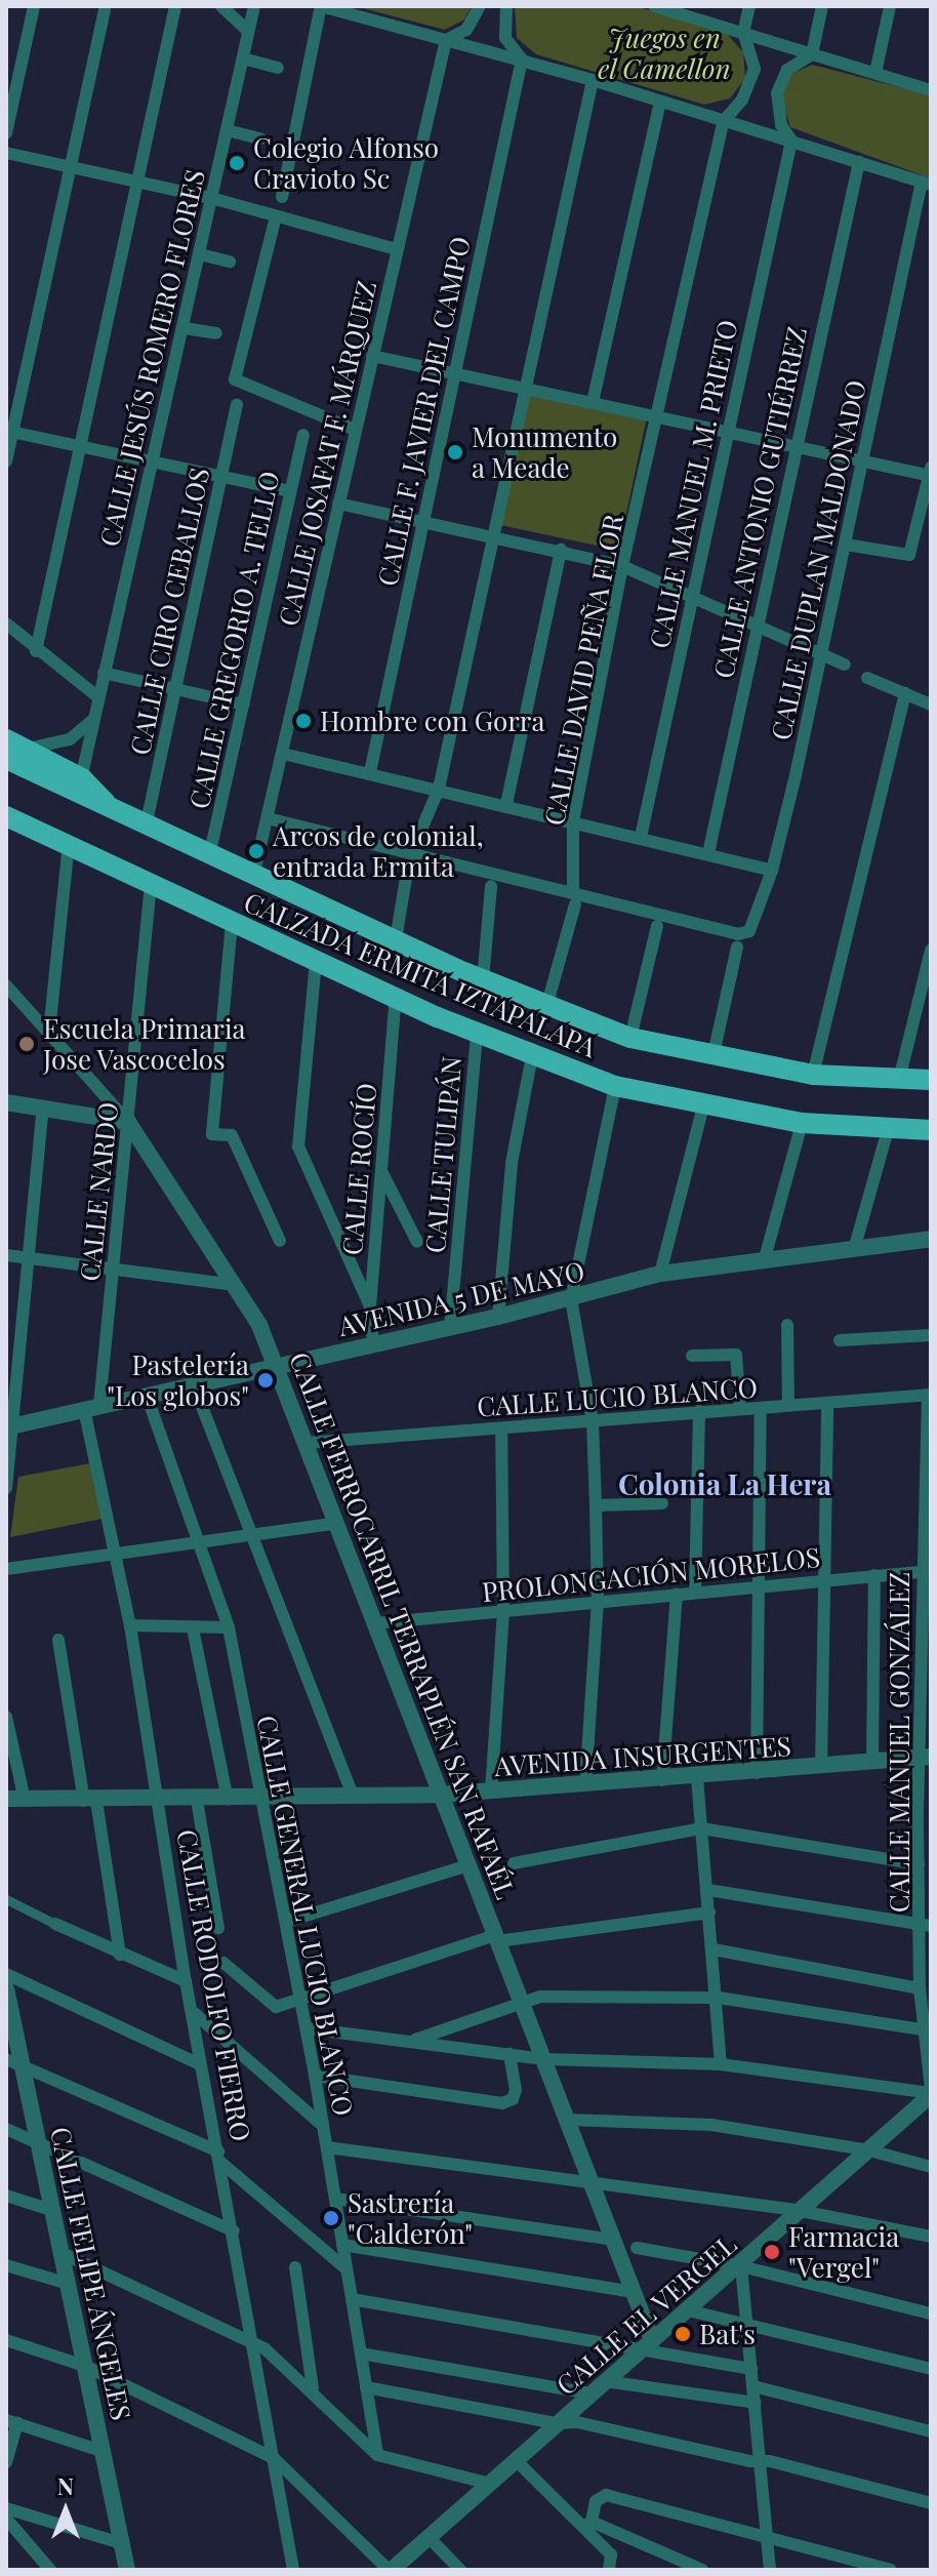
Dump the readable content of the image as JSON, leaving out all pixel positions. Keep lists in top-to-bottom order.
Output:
{
  "streets": {
    "main road": ["CALZADA ERMITA IZTAPALAPA"],
    "street": [
      "CALLE JESÚS ROMERO FLORES",
      "CALLE F. JAVIER DEL CAMPO",
      "CALLE JOSAFAT F. MÁRQUEZ",
      "CALLE MANUEL M. PRIETO",
      "CALLE ANTONIO GUTIÉRREZ",
      "CALLE DUPLAN MALDONADO",
      "CALLE CIRO CEBALLOS",
      "CALLE GREGORIO A. TELLO",
      "CALLE DAVID PEÑA FLOR",
      "CALLE TULIPÁN",
      "CALLE ROCÍO",
      "CALLE NARDO",
      "AVENIDA 5 DE MAYO",
      "CALLE LUCIO BLANCO",
      "PROLONGACIÓN MORELOS",
      "CALLE FERROCARRIL TERRAPLÉN SAN RAFAÉL",
      "CALLE MANUEL GONZÁLEZ",
      "AVENIDA INSURGENTES",
      "CALLE GENERAL LUCIO BLANCO",
      "CALLE RODOLFO FIERRO",
      "CALLE FELIPE ÁNGELES",
      "CALLE EL VERGEL"
    ]
  },
  "crossings": [
    ["CALLE JESÚS ROMERO FLORES", "CALZADA ERMITA IZTAPALAPA"],
    ["CALLE JOSAFAT F. MÁRQUEZ", "CALZADA ERMITA IZTAPALAPA"],
    ["CALLE CIRO CEBALLOS", "CALZADA ERMITA IZTAPALAPA"],
    ["CALLE GREGORIO A. TELLO", "CALZADA ERMITA IZTAPALAPA"],
    ["CALLE DAVID PEÑA FLOR", "CALZADA ERMITA IZTAPALAPA"],
    ["CALZADA ERMITA IZTAPALAPA", "CALLE TULIPÁN"],
    ["CALZADA ERMITA IZTAPALAPA", "CALLE ROCÍO"],
    ["CALZADA ERMITA IZTAPALAPA", "CALLE NARDO"],
    ["CALLE TULIPÁN", "AVENIDA 5 DE MAYO"],
    ["CALLE ROCÍO", "AVENIDA 5 DE MAYO"],
    ["CALLE NARDO", "AVENIDA 5 DE MAYO"],
    ["CALLE NARDO", "CALLE FERROCARRIL TERRAPLÉN SAN RAFAÉL"],
    ["CALLE NARDO", "CALLE RODOLFO FIERRO"],
    ["AVENIDA 5 DE MAYO", "CALLE FERROCARRIL TERRAPLÉN SAN RAFAÉL"],
    ["AVENIDA 5 DE MAYO", "CALLE GENERAL LUCIO BLANCO"],
    ["AVENIDA 5 DE MAYO", "CALLE RODOLFO FIERRO"],
    ["CALLE LUCIO BLANCO", "CALLE FERROCARRIL TERRAPLÉN SAN RAFAÉL"],
    ["CALLE LUCIO BLANCO", "CALLE MANUEL GONZÁLEZ"],
    ["PROLONGACIÓN MORELOS", "CALLE FERROCARRIL TERRAPLÉN SAN RAFAÉL"],
    ["PROLONGACIÓN MORELOS", "CALLE MANUEL GONZÁLEZ"],
    ["CALLE FERROCARRIL TERRAPLÉN SAN RAFAÉL", "AVENIDA INSURGENTES"],
    ["CALLE FERROCARRIL TERRAPLÉN SAN RAFAÉL", "CALLE EL VERGEL"],
    ["CALLE MANUEL GONZÁLEZ", "AVENIDA INSURGENTES"],
    ["CALLE MANUEL GONZÁLEZ", "CALLE EL VERGEL"],
    ["AVENIDA INSURGENTES", "CALLE GENERAL LUCIO BLANCO"],
    ["AVENIDA INSURGENTES", "CALLE RODOLFO FIERRO"]
  ],
  "districts": ["Colonia La Hera"],
  "parks": ["Juegos en el Camellon"],
  "places": [
    "Colegio Alfonso Cravioto Sc",
    "Monumento a Meade",
    "Hombre con Gorra",
    "Arcos de colonial, entrada Ermita",
    "Escuela Primaria Jose Vascocelos",
    "Pastelería \"Los globos\"",
    "Sastrería \"Calderón\"",
    "Farmacia \"Vergel\"",
    "Bat's"
  ],
  "north": "top"
}
